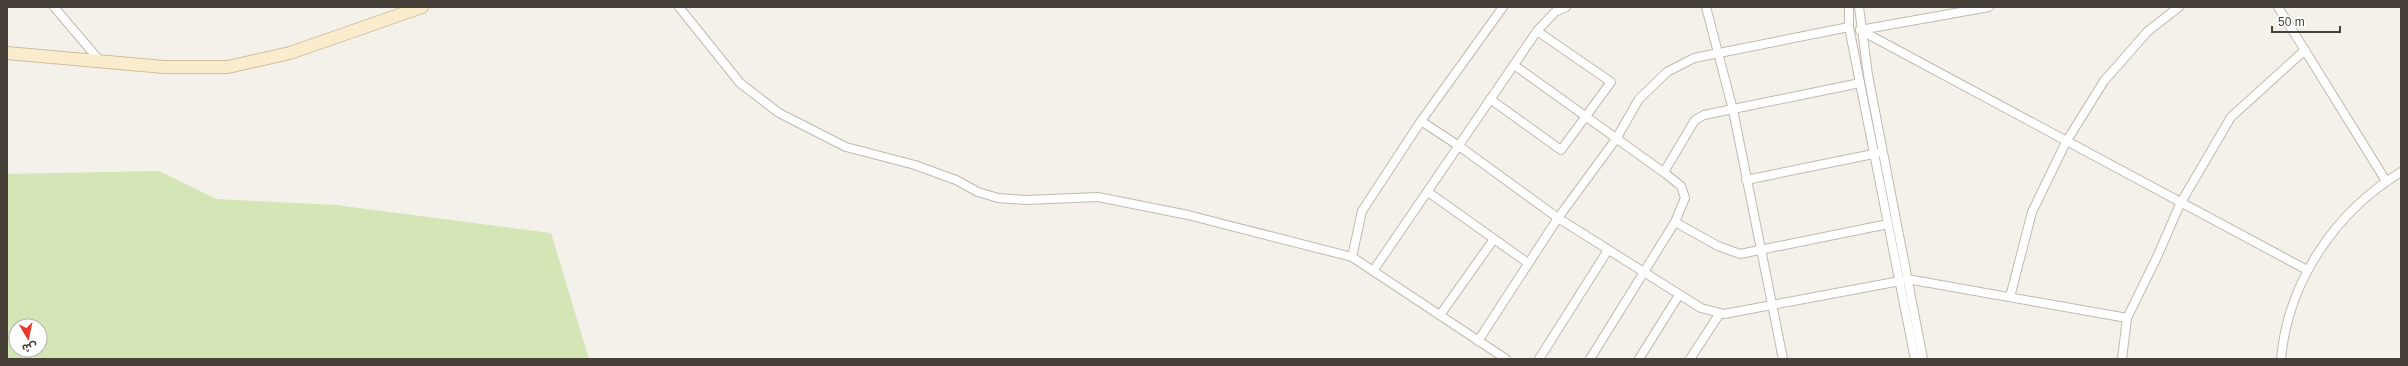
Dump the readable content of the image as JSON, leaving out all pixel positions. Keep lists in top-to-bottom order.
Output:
{
  "scale_bar": "50 m",
  "north": "bottom"
}
